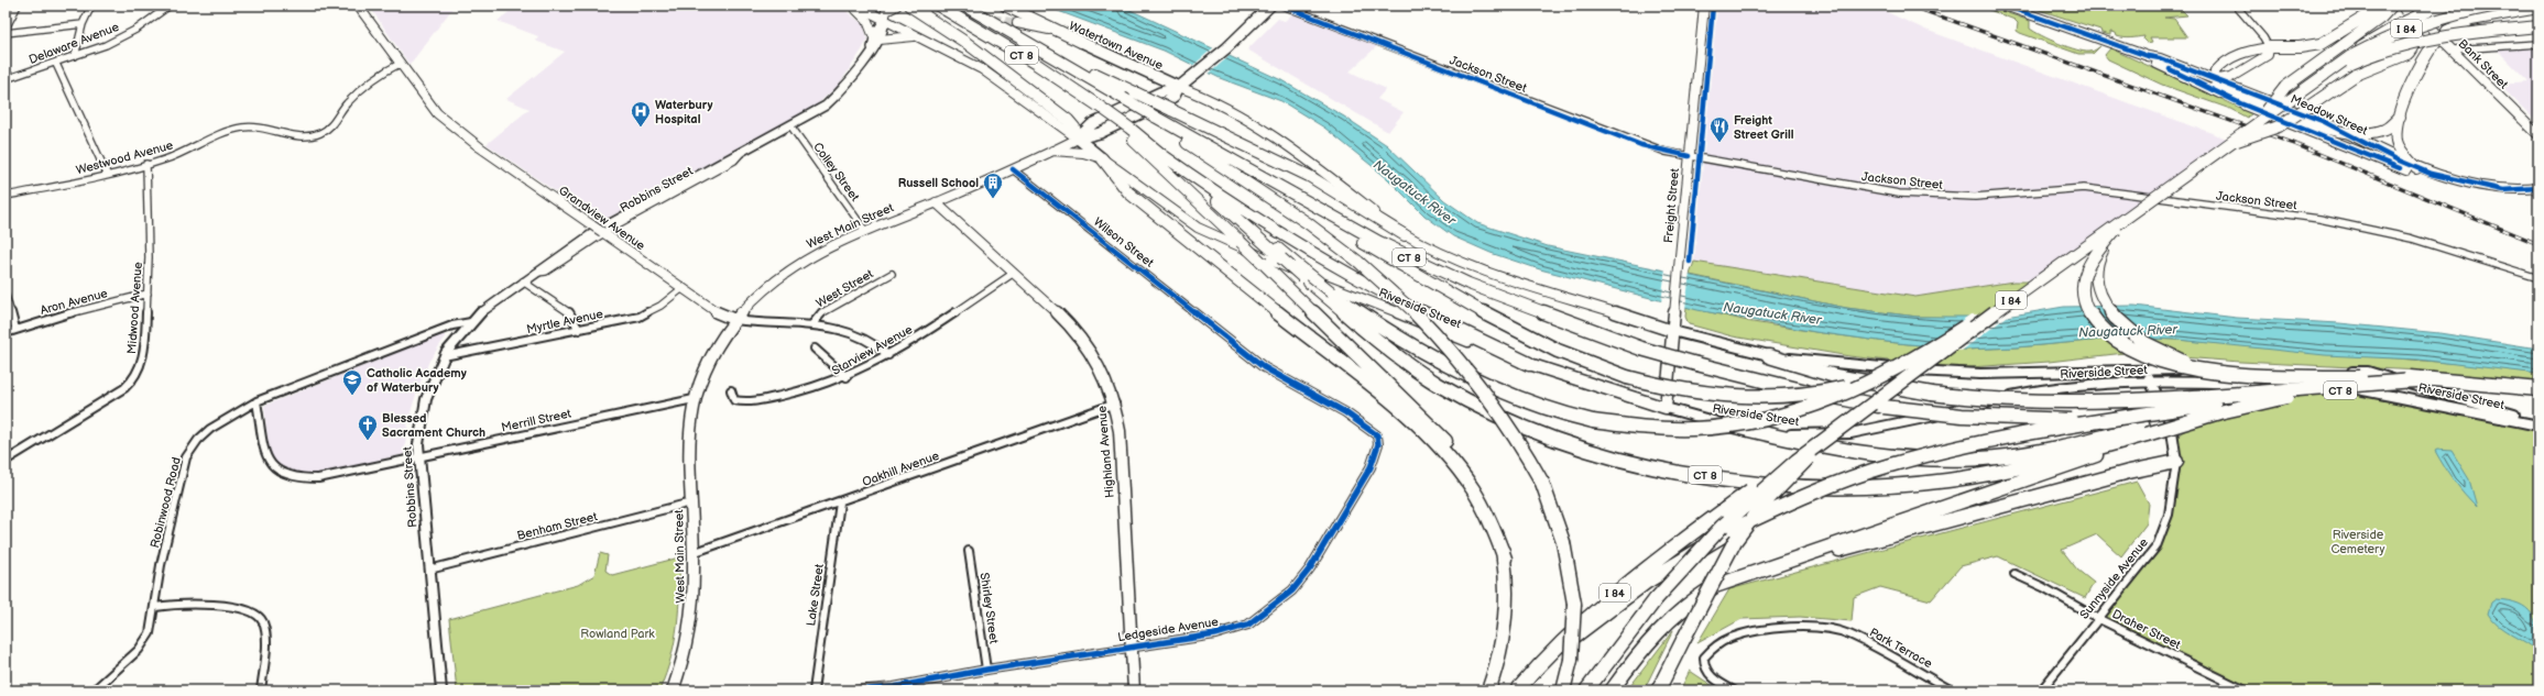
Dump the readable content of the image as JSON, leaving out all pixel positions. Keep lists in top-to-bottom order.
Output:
{
  "streets": {
    "highway": ["I 84", "CT 8"],
    "main road": [
      "Watertown Avenue",
      "Bank Street",
      "Meadow Street",
      "Freight Street",
      "Grandview Avenue",
      "West Main Street",
      "Riverside Street",
      "Highland Avenue"
    ],
    "street": [
      "Delaware Avenue",
      "Jackson Street",
      "Westwood Avenue",
      "Colley Street",
      "Robbins Street",
      "Wilson Street",
      "West Street",
      "Aron Avenue",
      "Midwood Avenue",
      "Myrtle Avenue",
      "Starview Avenue",
      "Merrill Street",
      "Oakhill Avenue",
      "Robinwood Road",
      "Benham Street",
      "Sunnyside Avenue",
      "Lake Street",
      "Shirley Street",
      "Ledgeside Avenue",
      "Draher Street",
      "Park Terrace"
    ]
  },
  "crossings": [
    ["Watertown Avenue", "West Main Street"],
    ["Watertown Avenue", "Riverside Street"],
    ["Jackson Street", "Freight Street"],
    ["Westwood Avenue", "Grandview Avenue"],
    ["Westwood Avenue", "Midwood Avenue"],
    ["Colley Street", "Robbins Street"],
    ["Colley Street", "West Main Street"],
    ["Robbins Street", "Grandview Avenue"],
    ["Robbins Street", "Myrtle Avenue"],
    ["Robbins Street", "Merrill Street"],
    ["Robbins Street", "Robinwood Road"],
    ["Robbins Street", "Benham Street"],
    ["Freight Street", "Riverside Street"],
    ["Grandview Avenue", "West Main Street"],
    ["Grandview Avenue", "West Street"],
    ["Grandview Avenue", "Myrtle Avenue"],
    ["Grandview Avenue", "Starview Avenue"],
    ["West Main Street", "Wilson Street"],
    ["West Main Street", "Riverside Street"],
    ["West Main Street", "Merrill Street"],
    ["West Main Street", "Highland Avenue"],
    ["West Main Street", "Oakhill Avenue"],
    ["West Main Street", "Benham Street"],
    ["Wilson Street", "Ledgeside Avenue"],
    ["Aron Avenue", "Midwood Avenue"],
    ["Riverside Street", "Sunnyside Avenue"],
    ["Starview Avenue", "Highland Avenue"],
    ["Merrill Street", "Robinwood Road"],
    ["Highland Avenue", "Oakhill Avenue"],
    ["Highland Avenue", "Ledgeside Avenue"],
    ["Oakhill Avenue", "Lake Street"],
    ["Sunnyside Avenue", "Draher Street"],
    ["Shirley Street", "Ledgeside Avenue"]
  ],
  "water": ["Naugatuck River"],
  "parks": ["Riverside Cemetery", "Rowland Park"],
  "places": {
    "hospital": ["Waterbury Hospital"],
    "restaurant": ["Freight Street Grill"],
    "building": ["Russell School"],
    "school or university": ["Catholic Academy of Waterbury"],
    "church": ["Blessed Sacrament Church"]
  }
}
